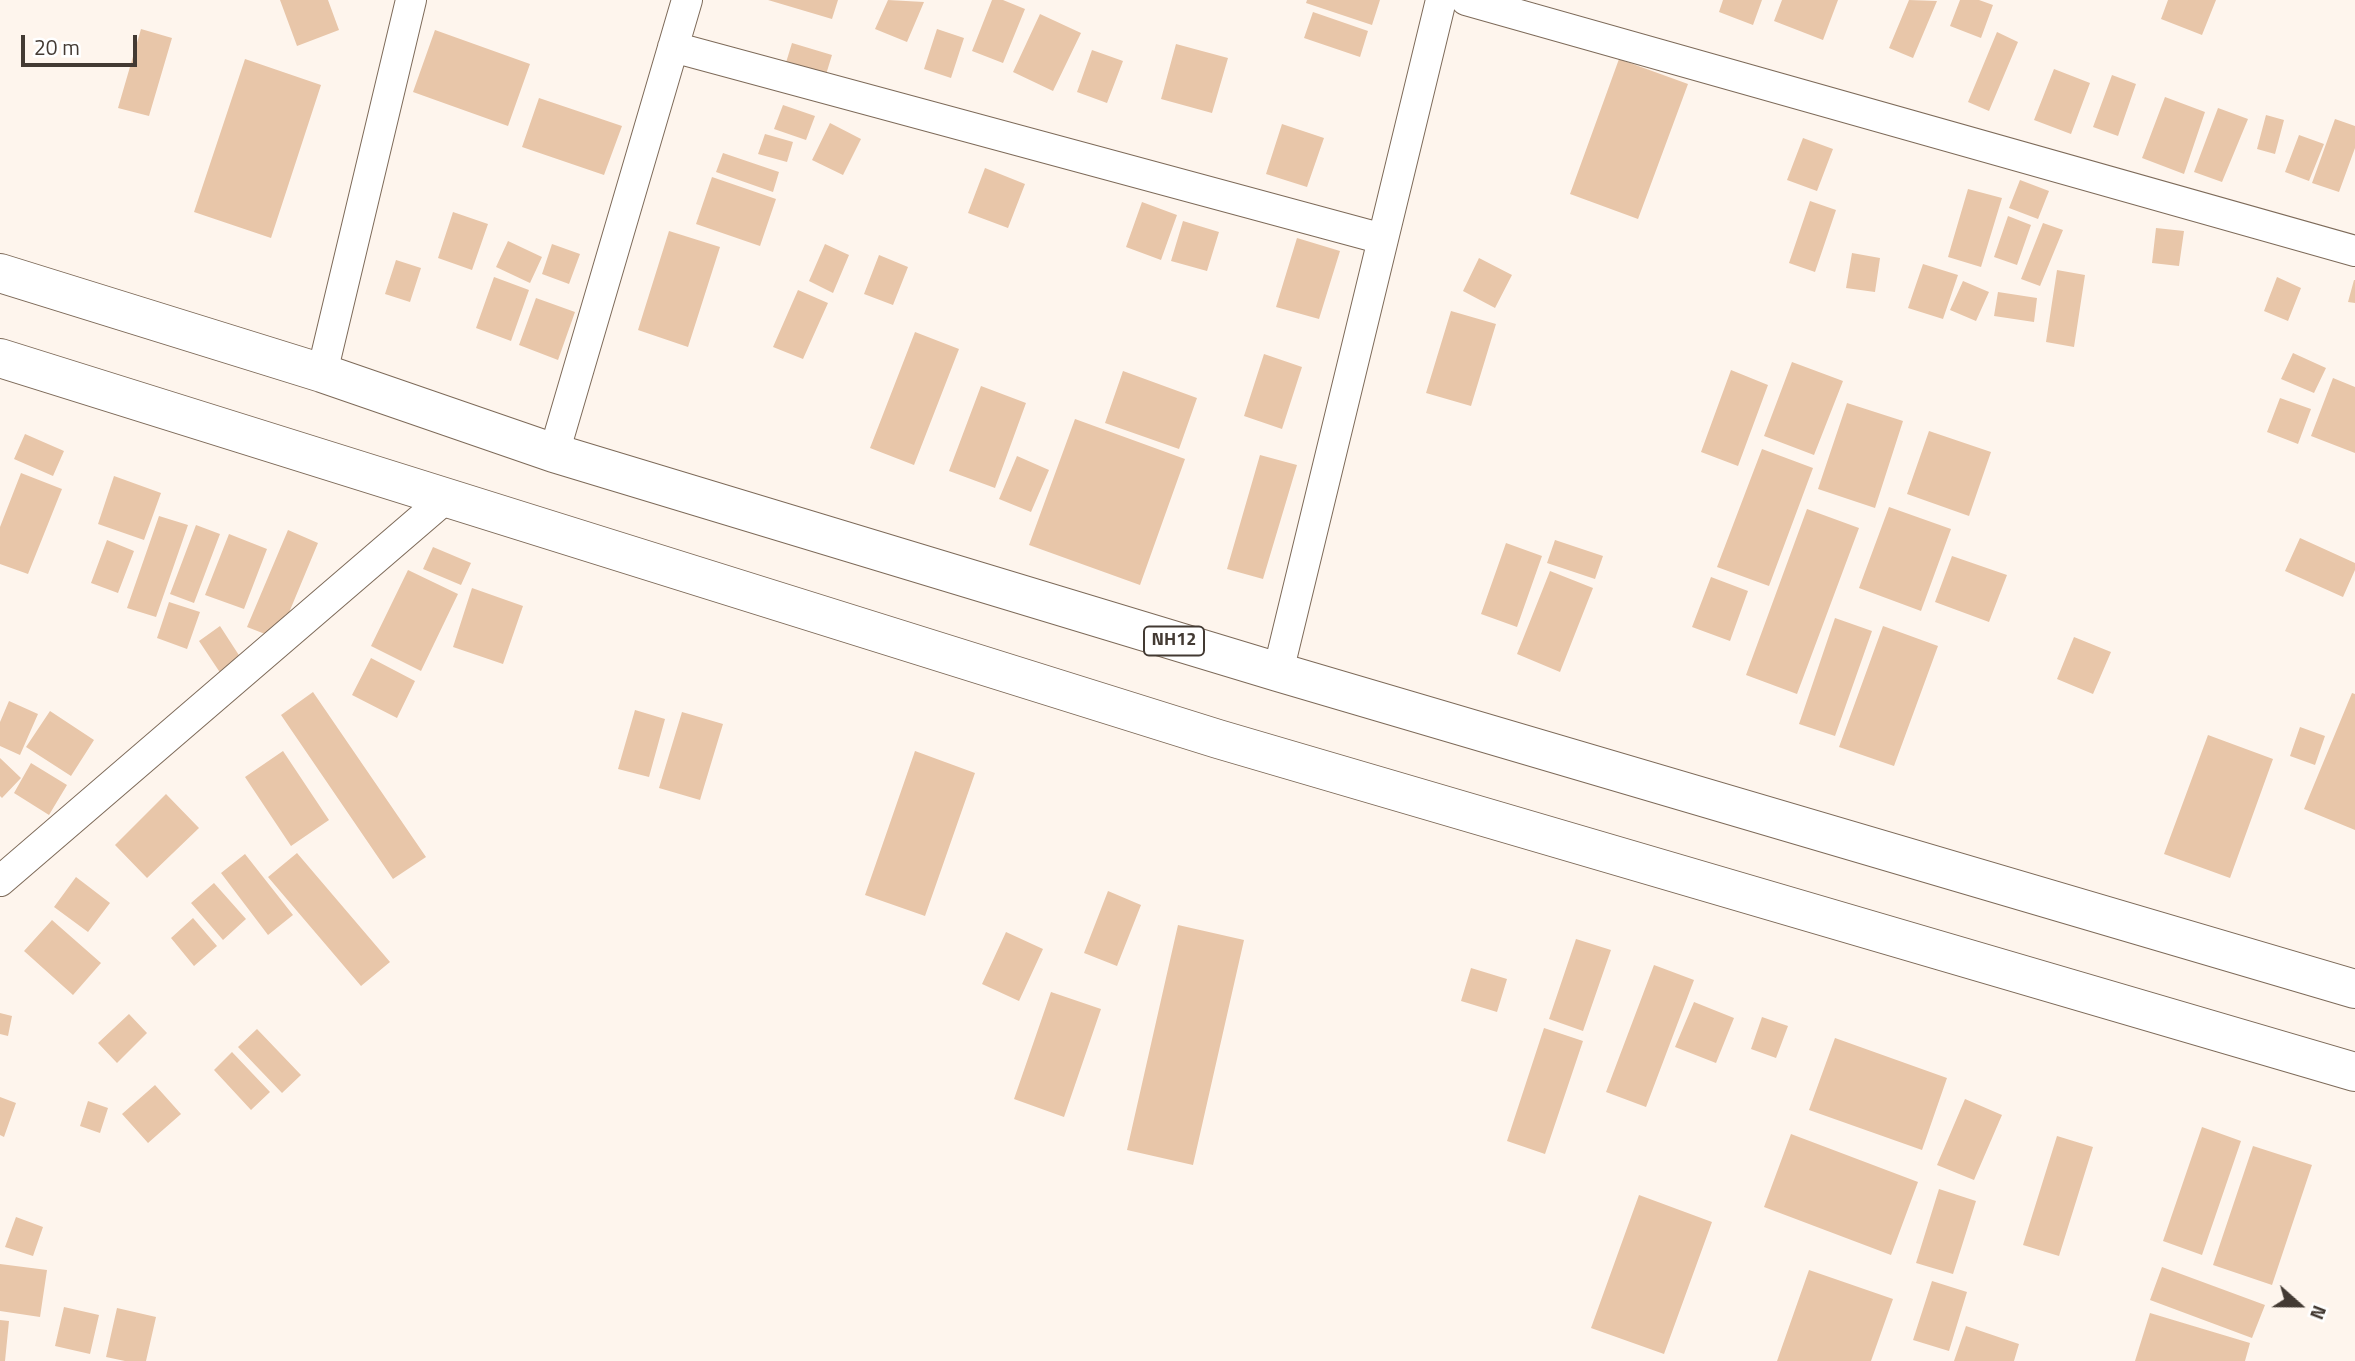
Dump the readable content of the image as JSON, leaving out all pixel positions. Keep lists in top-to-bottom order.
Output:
{
  "streets": {
    "highway": ["NH12"]
  },
  "scale_bar": "20 m",
  "north": "right"
}
